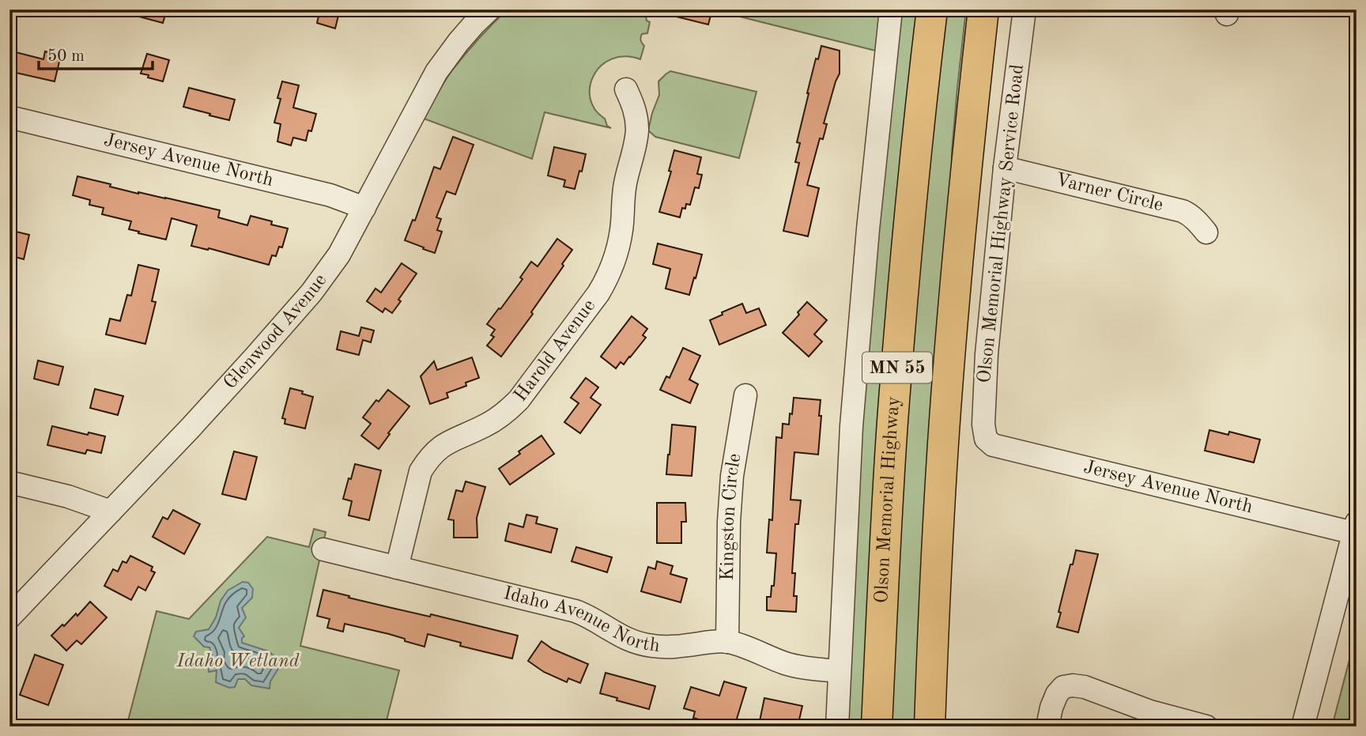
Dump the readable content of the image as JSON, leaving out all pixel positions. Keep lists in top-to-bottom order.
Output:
{
  "streets": {
    "highway": ["MN 55", "Olson Memorial Highway"],
    "street": [
      "Jersey Avenue North",
      "Varner Circle",
      "Olson Memorial Highway Service Road",
      "Glenwood Avenue",
      "Harold Avenue",
      "Kingston Circle",
      "Idaho Avenue North"
    ]
  },
  "crossings": [
    ["Jersey Avenue North", "Olson Memorial Highway Service Road"],
    ["Jersey Avenue North", "Glenwood Avenue"],
    ["Varner Circle", "Olson Memorial Highway Service Road"],
    ["Harold Avenue", "Idaho Avenue North"],
    ["Kingston Circle", "Idaho Avenue North"]
  ],
  "parks": ["Idaho Wetland"],
  "scale_bar": "50 m"
}
